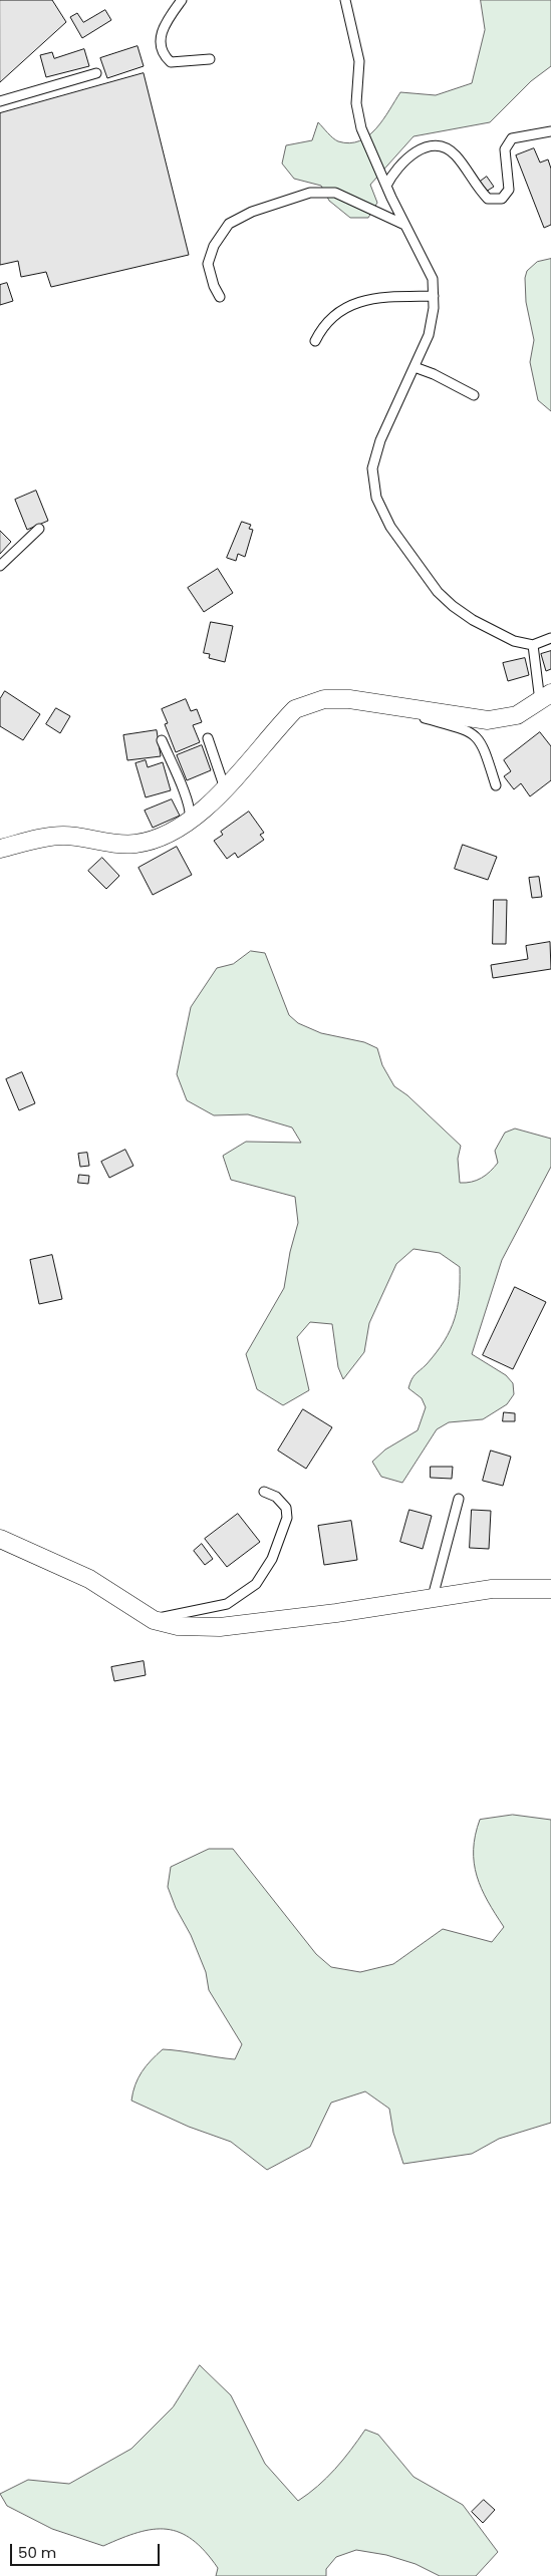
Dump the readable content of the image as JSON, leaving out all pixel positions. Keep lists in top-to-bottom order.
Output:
{
  "scale_bar": "50 m"
}
